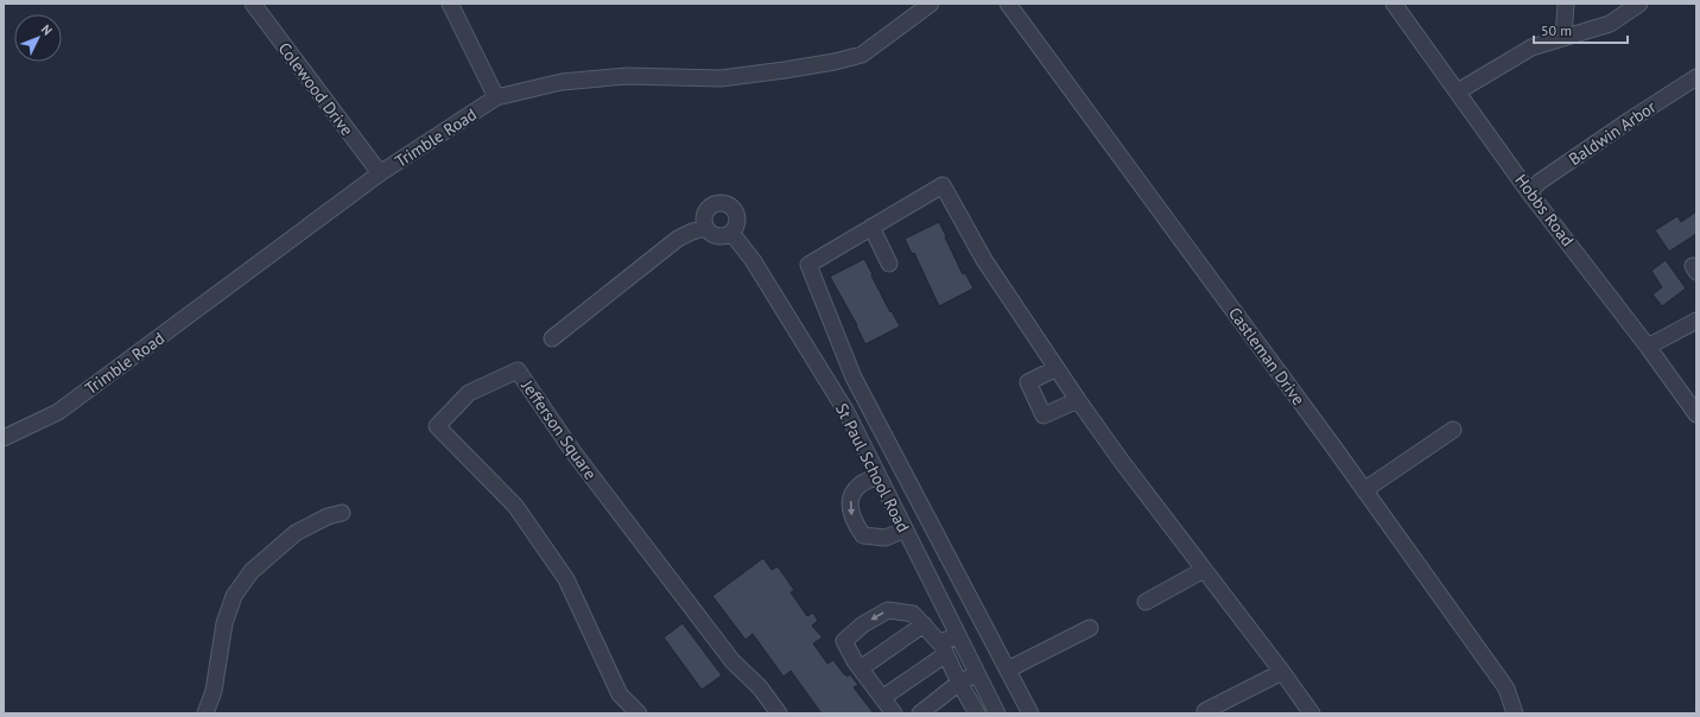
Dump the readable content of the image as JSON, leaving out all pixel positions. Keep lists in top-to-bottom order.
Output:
{
  "streets": {
    "street": [
      "Colewood Drive",
      "Baldwin Arbor",
      "Trimble Road",
      "Hobbs Road",
      "Castleman Drive",
      "Jefferson Square",
      "St Paul School Road"
    ]
  },
  "crossings": [
    ["Colewood Drive", "Trimble Road"],
    ["Baldwin Arbor", "Hobbs Road"]
  ],
  "scale_bar": "50 m",
  "north": "top right"
}
